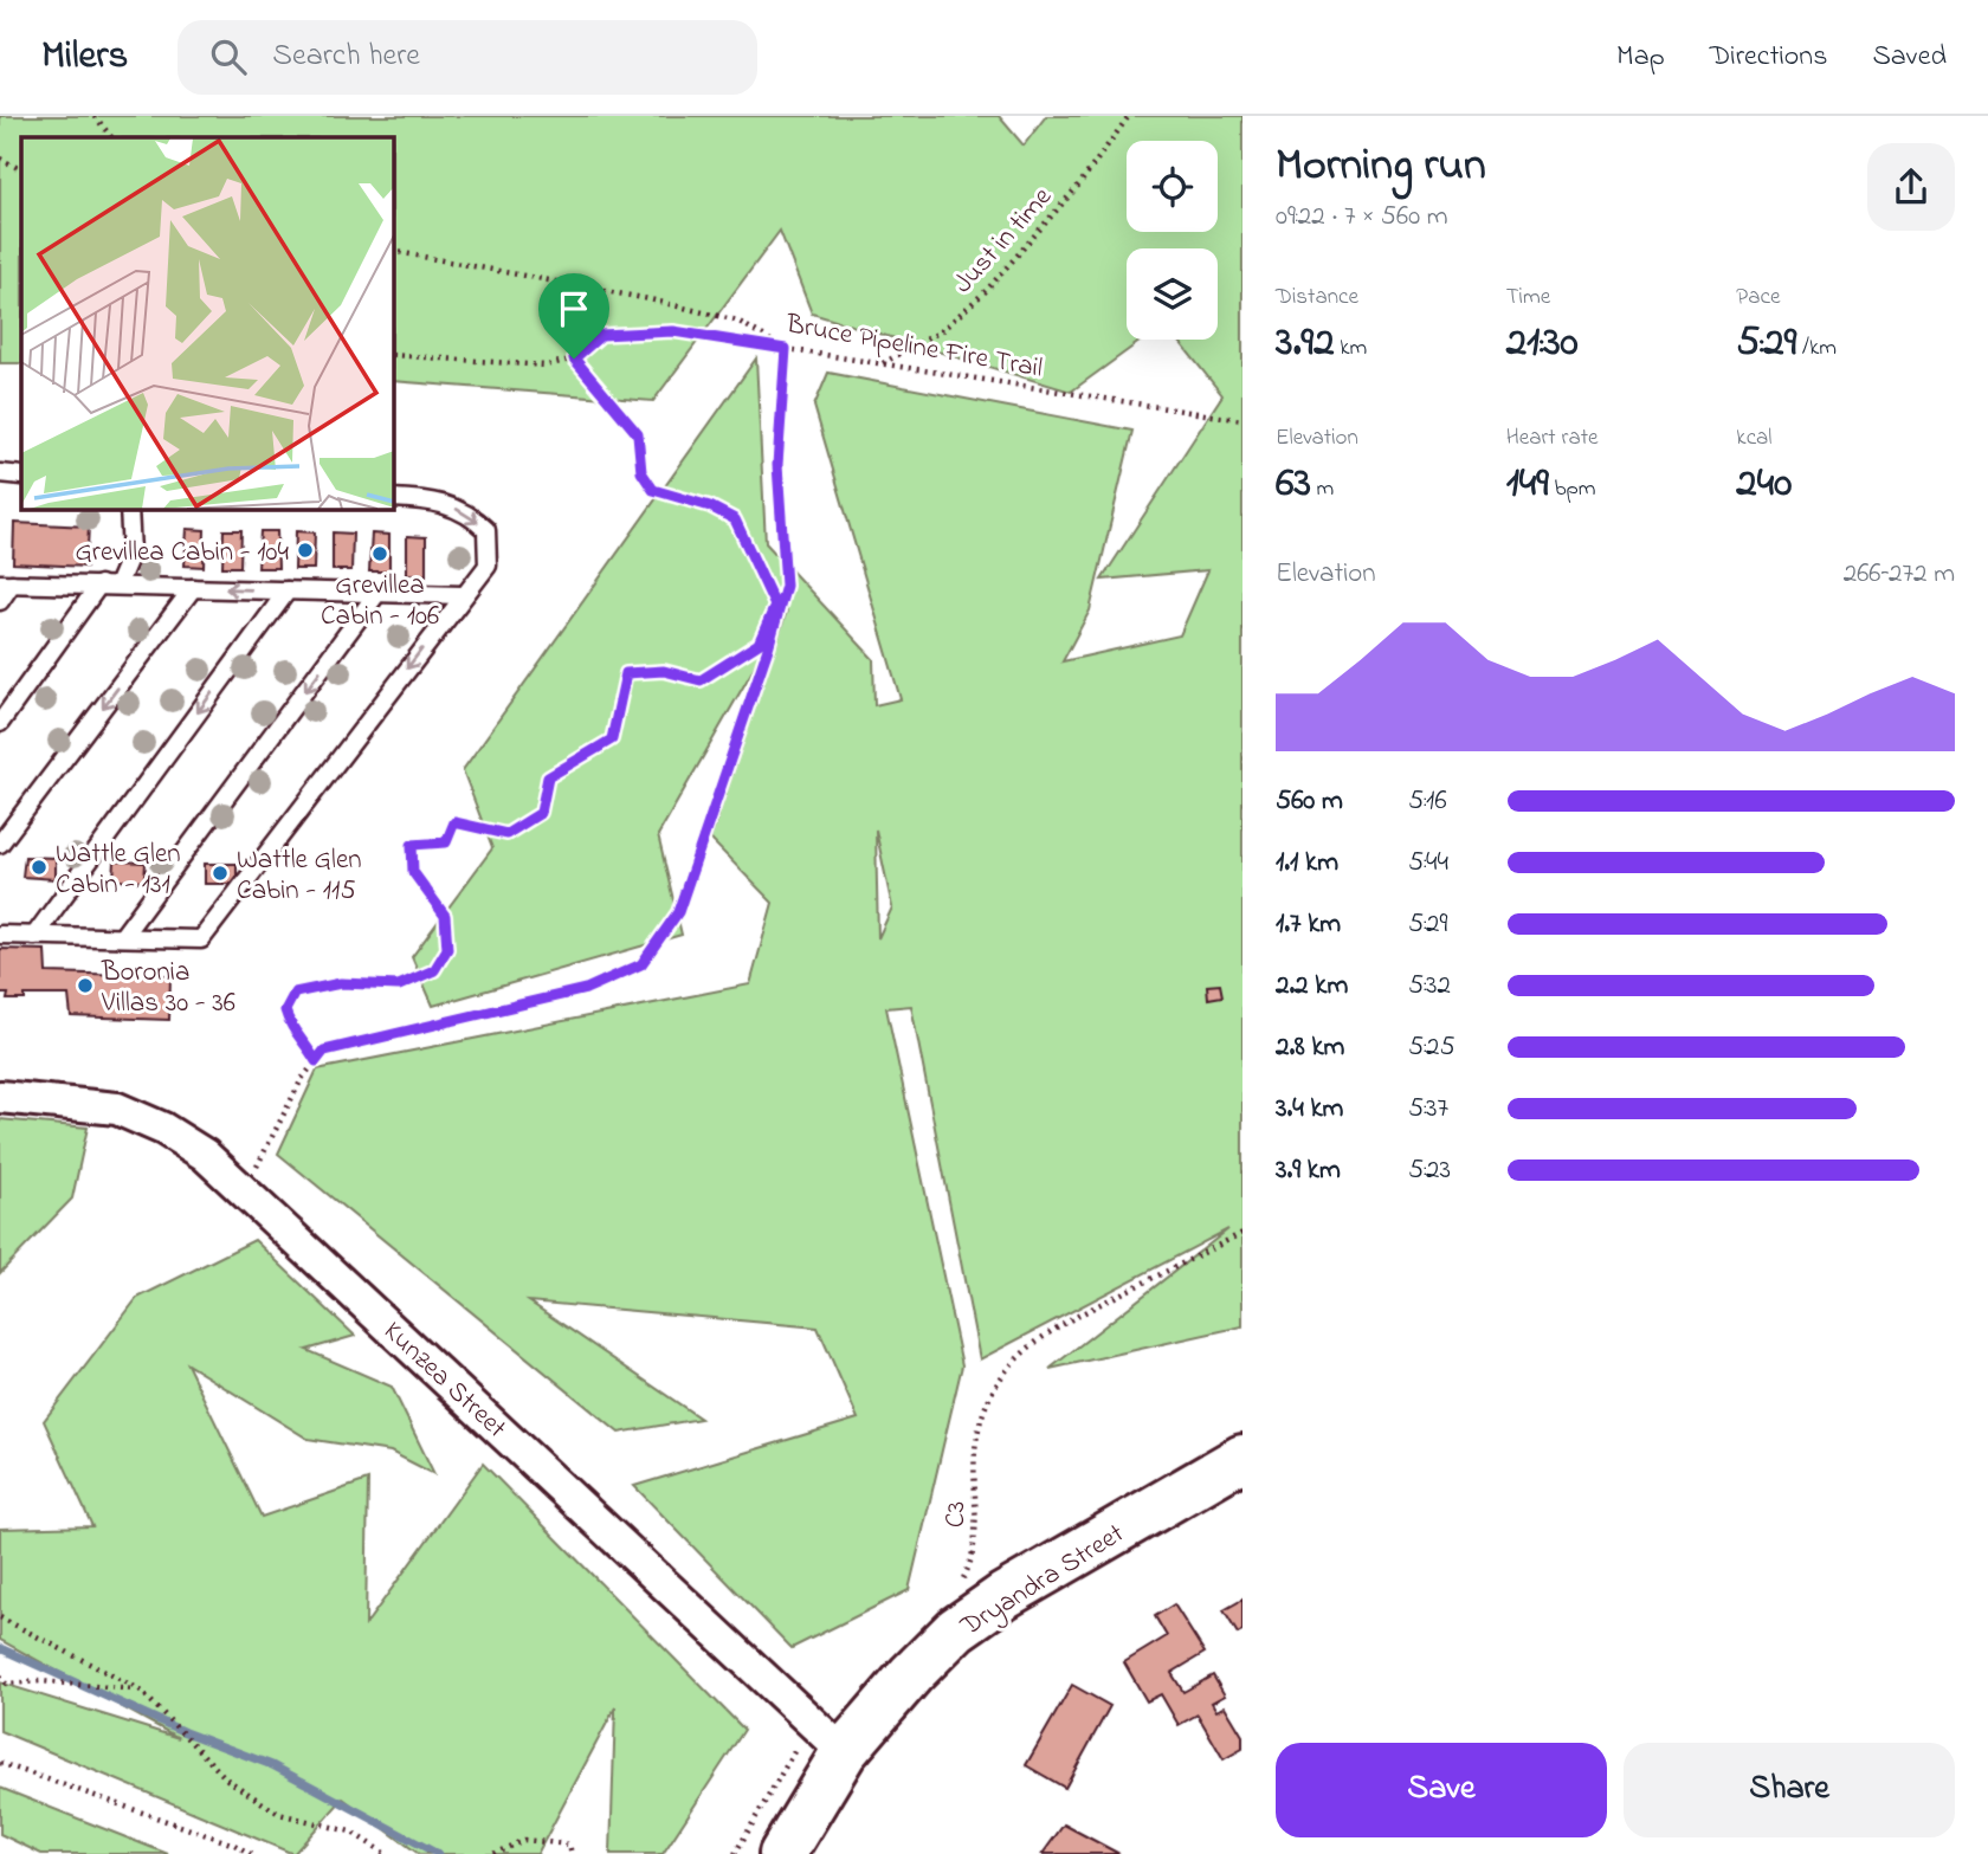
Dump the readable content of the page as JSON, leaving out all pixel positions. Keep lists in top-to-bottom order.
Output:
{
  "streets": {
    "street": ["Kunzea Street", "Dryandra Street"],
    "path": ["Just in time", "Bruce Pipeline Fire Trail", "C3"]
  },
  "crossings": [
    ["Just in time", "Bruce Pipeline Fire Trail"],
    ["Kunzea Street", "Dryandra Street"]
  ],
  "places": [
    "Grevillea Cabin - 104",
    "Grevillea Cabin - 106",
    "Wattle Glen Cabin - 131",
    "Wattle Glen Cabin - 115",
    "Boronia Villas 30 - 36"
  ],
  "page": {
    "header": "Milers",
    "search": "Search here",
    "nav": ["Map", "Directions", "Saved"],
    "heading": ["Morning run", "09:22 · 7 × 560 m"],
    "stats": [
      ["Distance", "3.92 km"],
      ["Time", "21:30"],
      ["Pace", "5:29 /km"],
      ["Elevation", "63 m"],
      ["Heart rate", "149 bpm"],
      ["kcal", "240"]
    ],
    "chart": ["Elevation", "266–272 m"],
    "list": [
      {
        "name": "560 m",
        "note": "5:16"
      },
      {
        "name": "1.1 km",
        "note": "5:44"
      },
      {
        "name": "1.7 km",
        "note": "5:29"
      },
      {
        "name": "2.2 km",
        "note": "5:32"
      },
      {
        "name": "2.8 km",
        "note": "5:25"
      },
      {
        "name": "3.4 km",
        "note": "5:37"
      },
      {
        "name": "3.9 km",
        "note": "5:23"
      }
    ],
    "buttons": ["Save", "Share"]
  }
}
